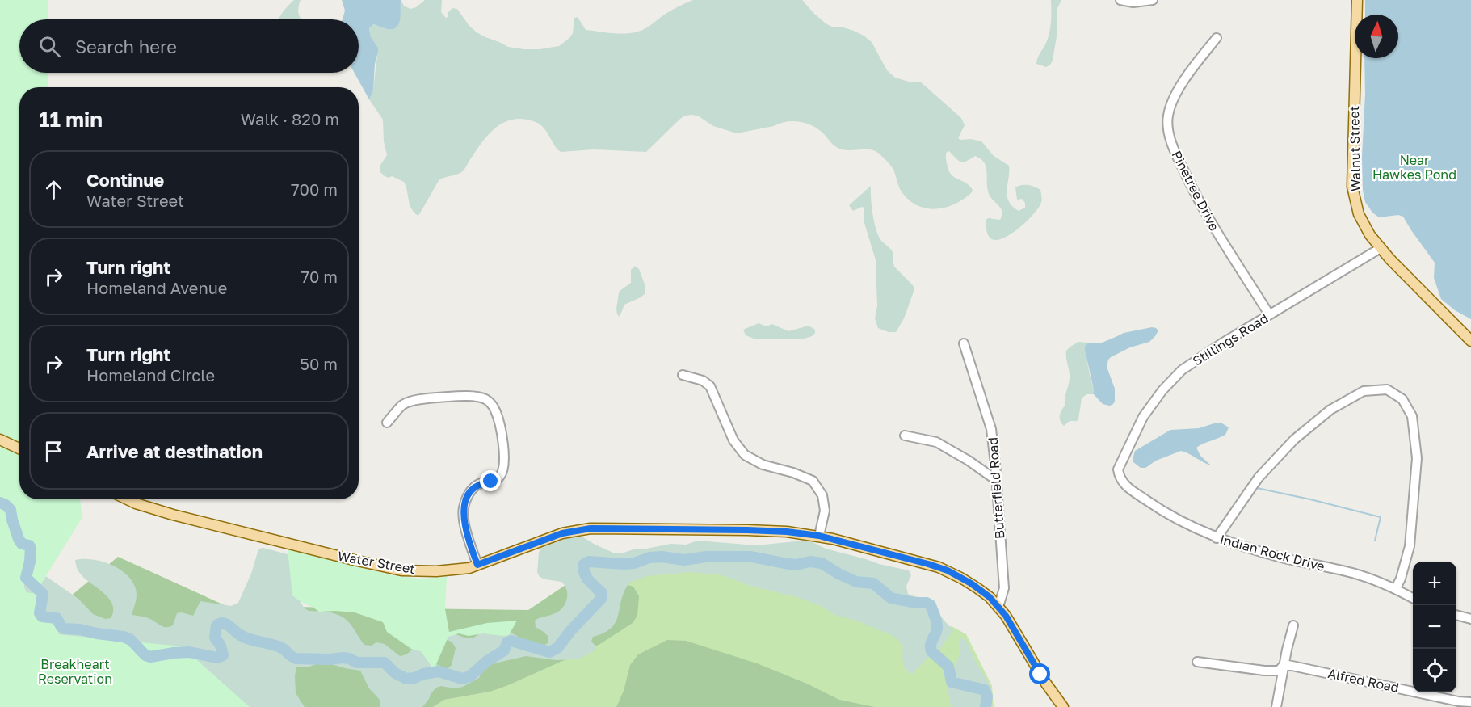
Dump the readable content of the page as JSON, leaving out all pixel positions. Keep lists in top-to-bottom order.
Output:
{
  "streets": {
    "main road": ["Walnut Street", "Water Street"],
    "street": [
      "Pinetree Drive",
      "Stillings Road",
      "Butterfield Road",
      "Indian Rock Drive",
      "Alfred Road"
    ]
  },
  "crossings": [
    ["Walnut Street", "Stillings Road"],
    ["Pinetree Drive", "Stillings Road"],
    ["Stillings Road", "Indian Rock Drive"],
    ["Butterfield Road", "Water Street"]
  ],
  "parks": ["Near Hawkes Pond", "Breakheart Reservation"],
  "north": "top",
  "page": {
    "search": "Search here",
    "heading": ["11 min", "Walk · 820 m"],
    "list": [
      ["Continue", "Water Street", "700 m"],
      ["Turn right", "Homeland Avenue", "70 m"],
      ["Turn right", "Homeland Circle", "50 m"],
      "Arrive at destination"
    ],
    "map_buttons": ["+", "−"]
  }
}
